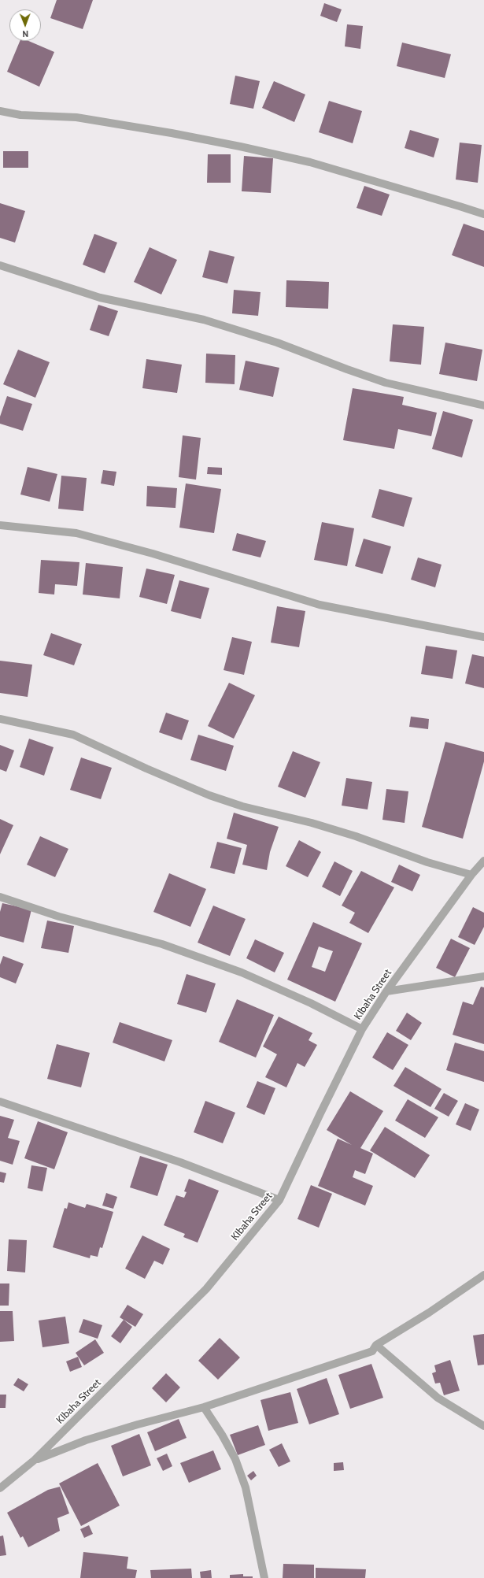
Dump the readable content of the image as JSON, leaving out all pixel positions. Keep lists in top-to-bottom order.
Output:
{
  "streets": {
    "street": ["KIbaha Street"]
  },
  "north": "bottom"
}
